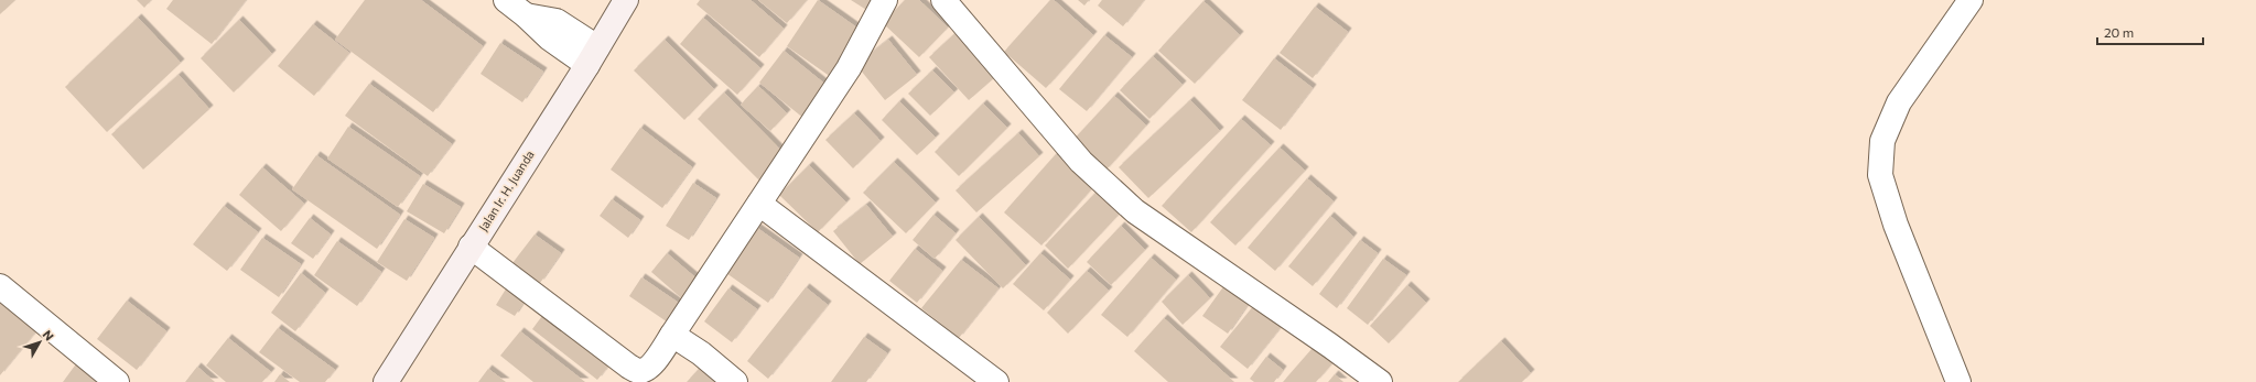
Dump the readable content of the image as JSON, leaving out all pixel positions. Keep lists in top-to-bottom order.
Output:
{
  "streets": {
    "street": ["Jalan Ir. H. Juanda"]
  },
  "scale_bar": "20 m",
  "north": "top right"
}
